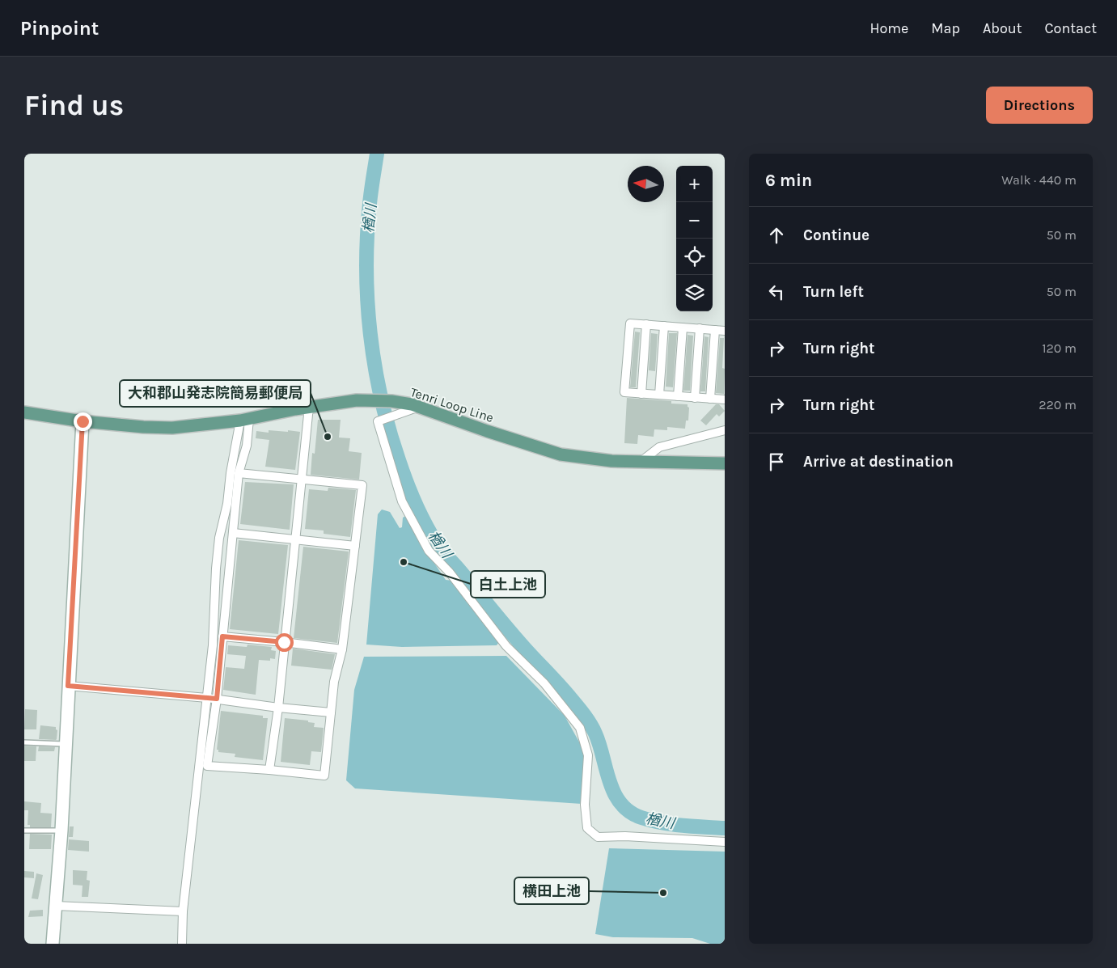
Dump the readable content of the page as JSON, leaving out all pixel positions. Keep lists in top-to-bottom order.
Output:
{
  "streets": {
    "main road": ["Tenri Loop Line"]
  },
  "water": ["楢川"],
  "places": ["大和郡山発志院簡易郵便局", "白土上池", "横田上池"],
  "north": "left",
  "page": {
    "header": "Pinpoint",
    "nav": [
      "Home",
      "Map",
      "About",
      "Contact"
    ],
    "buttons": "Directions",
    "title": "Find us",
    "heading": ["6 min", "Walk · 440 m"],
    "map_buttons": ["+", "−"],
    "list": [
      ["Continue", "50 m"],
      ["Turn left", "50 m"],
      ["Turn right", "120 m"],
      ["Turn right", "220 m"],
      "Arrive at destination"
    ]
  }
}
